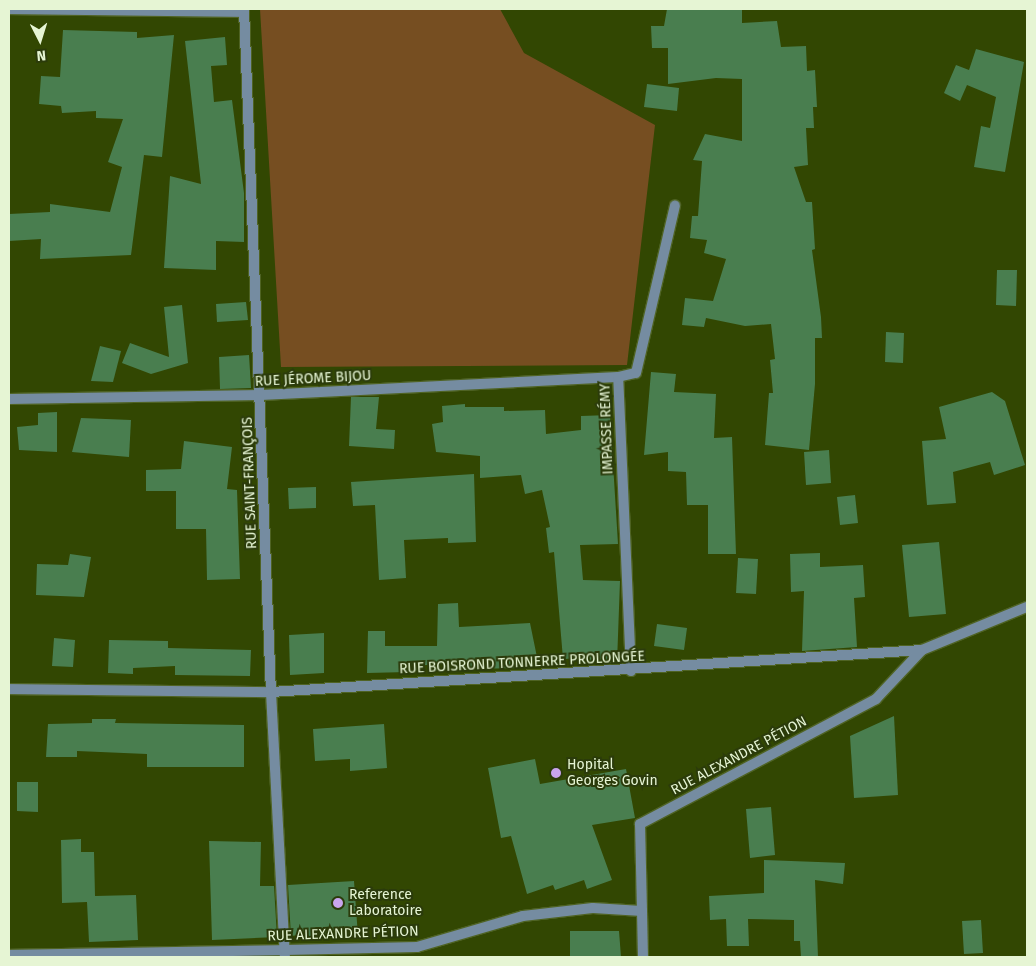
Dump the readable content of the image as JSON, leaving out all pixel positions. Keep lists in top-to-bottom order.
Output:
{
  "streets": {
    "street": [
      "RUE JÉROME BIJOU",
      "IMPASSE RÉMY",
      "RUE SAINT-FRANÇOIS",
      "RUE BOISROND TONNERRE PROLONGÉE",
      "RUE ALEXANDRE PÉTION"
    ]
  },
  "crossings": [
    ["RUE JÉROME BIJOU", "IMPASSE RÉMY"],
    ["RUE JÉROME BIJOU", "RUE SAINT-FRANÇOIS"],
    ["IMPASSE RÉMY", "RUE BOISROND TONNERRE PROLONGÉE"],
    ["RUE SAINT-FRANÇOIS", "RUE BOISROND TONNERRE PROLONGÉE"],
    ["RUE SAINT-FRANÇOIS", "RUE ALEXANDRE PÉTION"],
    ["RUE BOISROND TONNERRE PROLONGÉE", "RUE ALEXANDRE PÉTION"]
  ],
  "places": ["Hopital Georges Govin", "Reference Laboratoire"],
  "north": "bottom"
}
